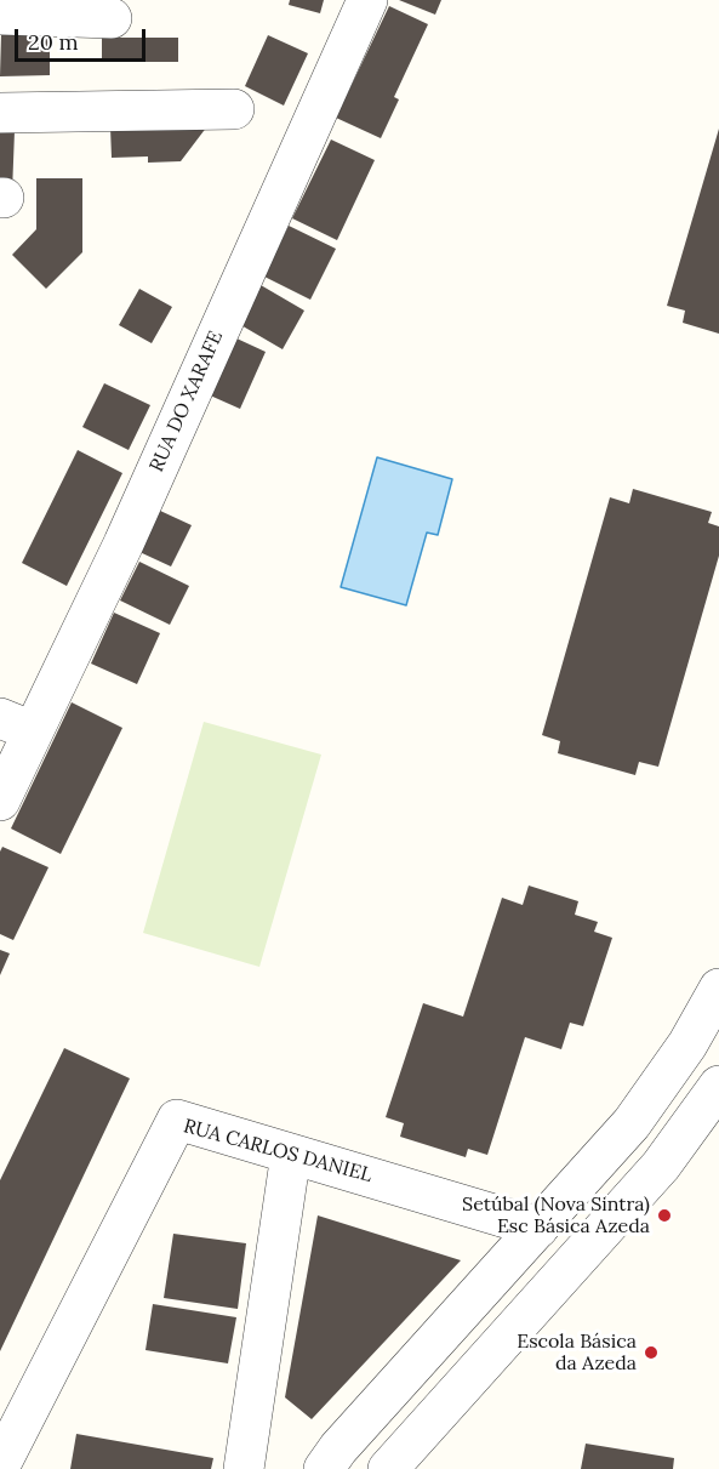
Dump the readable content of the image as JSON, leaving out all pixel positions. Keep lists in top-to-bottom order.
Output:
{
  "streets": {
    "street": ["RUA DO XARAFE", "RUA CARLOS DANIEL"]
  },
  "places": ["Setúbal (Nova Sintra) Esc Básica Azeda", "Escola Básica da Azeda"],
  "scale_bar": "20 m"
}
